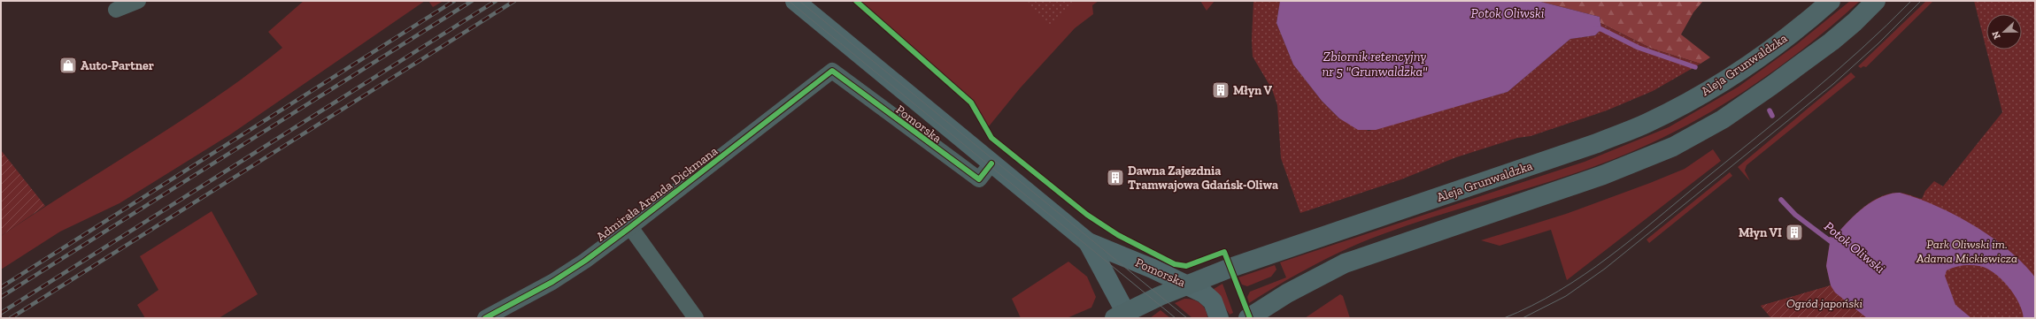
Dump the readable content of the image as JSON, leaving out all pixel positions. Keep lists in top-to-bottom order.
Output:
{
  "streets": {
    "main road": ["Aleja Grunwaldzka", "Pomorska"],
    "street": ["Admirała Arenda Dickmana"]
  },
  "crossings": [
    ["Aleja Grunwaldzka", "Pomorska"],
    ["Pomorska", "Admirała Arenda Dickmana"]
  ],
  "water": ["Potok Oliwski", "Zbiornik retencyjny nr 5 \"Grunwaldzka\""],
  "parks": ["Park Oliwski im. Adama Mickiewicza", "Ogród japoński"],
  "places": {
    "shop": ["Auto-Partner"],
    "building": ["Młyn V", "Dawna Zajezdnia Tramwajowa Gdańsk-Oliwa", "Młyn VI"]
  },
  "north": "left"
}
